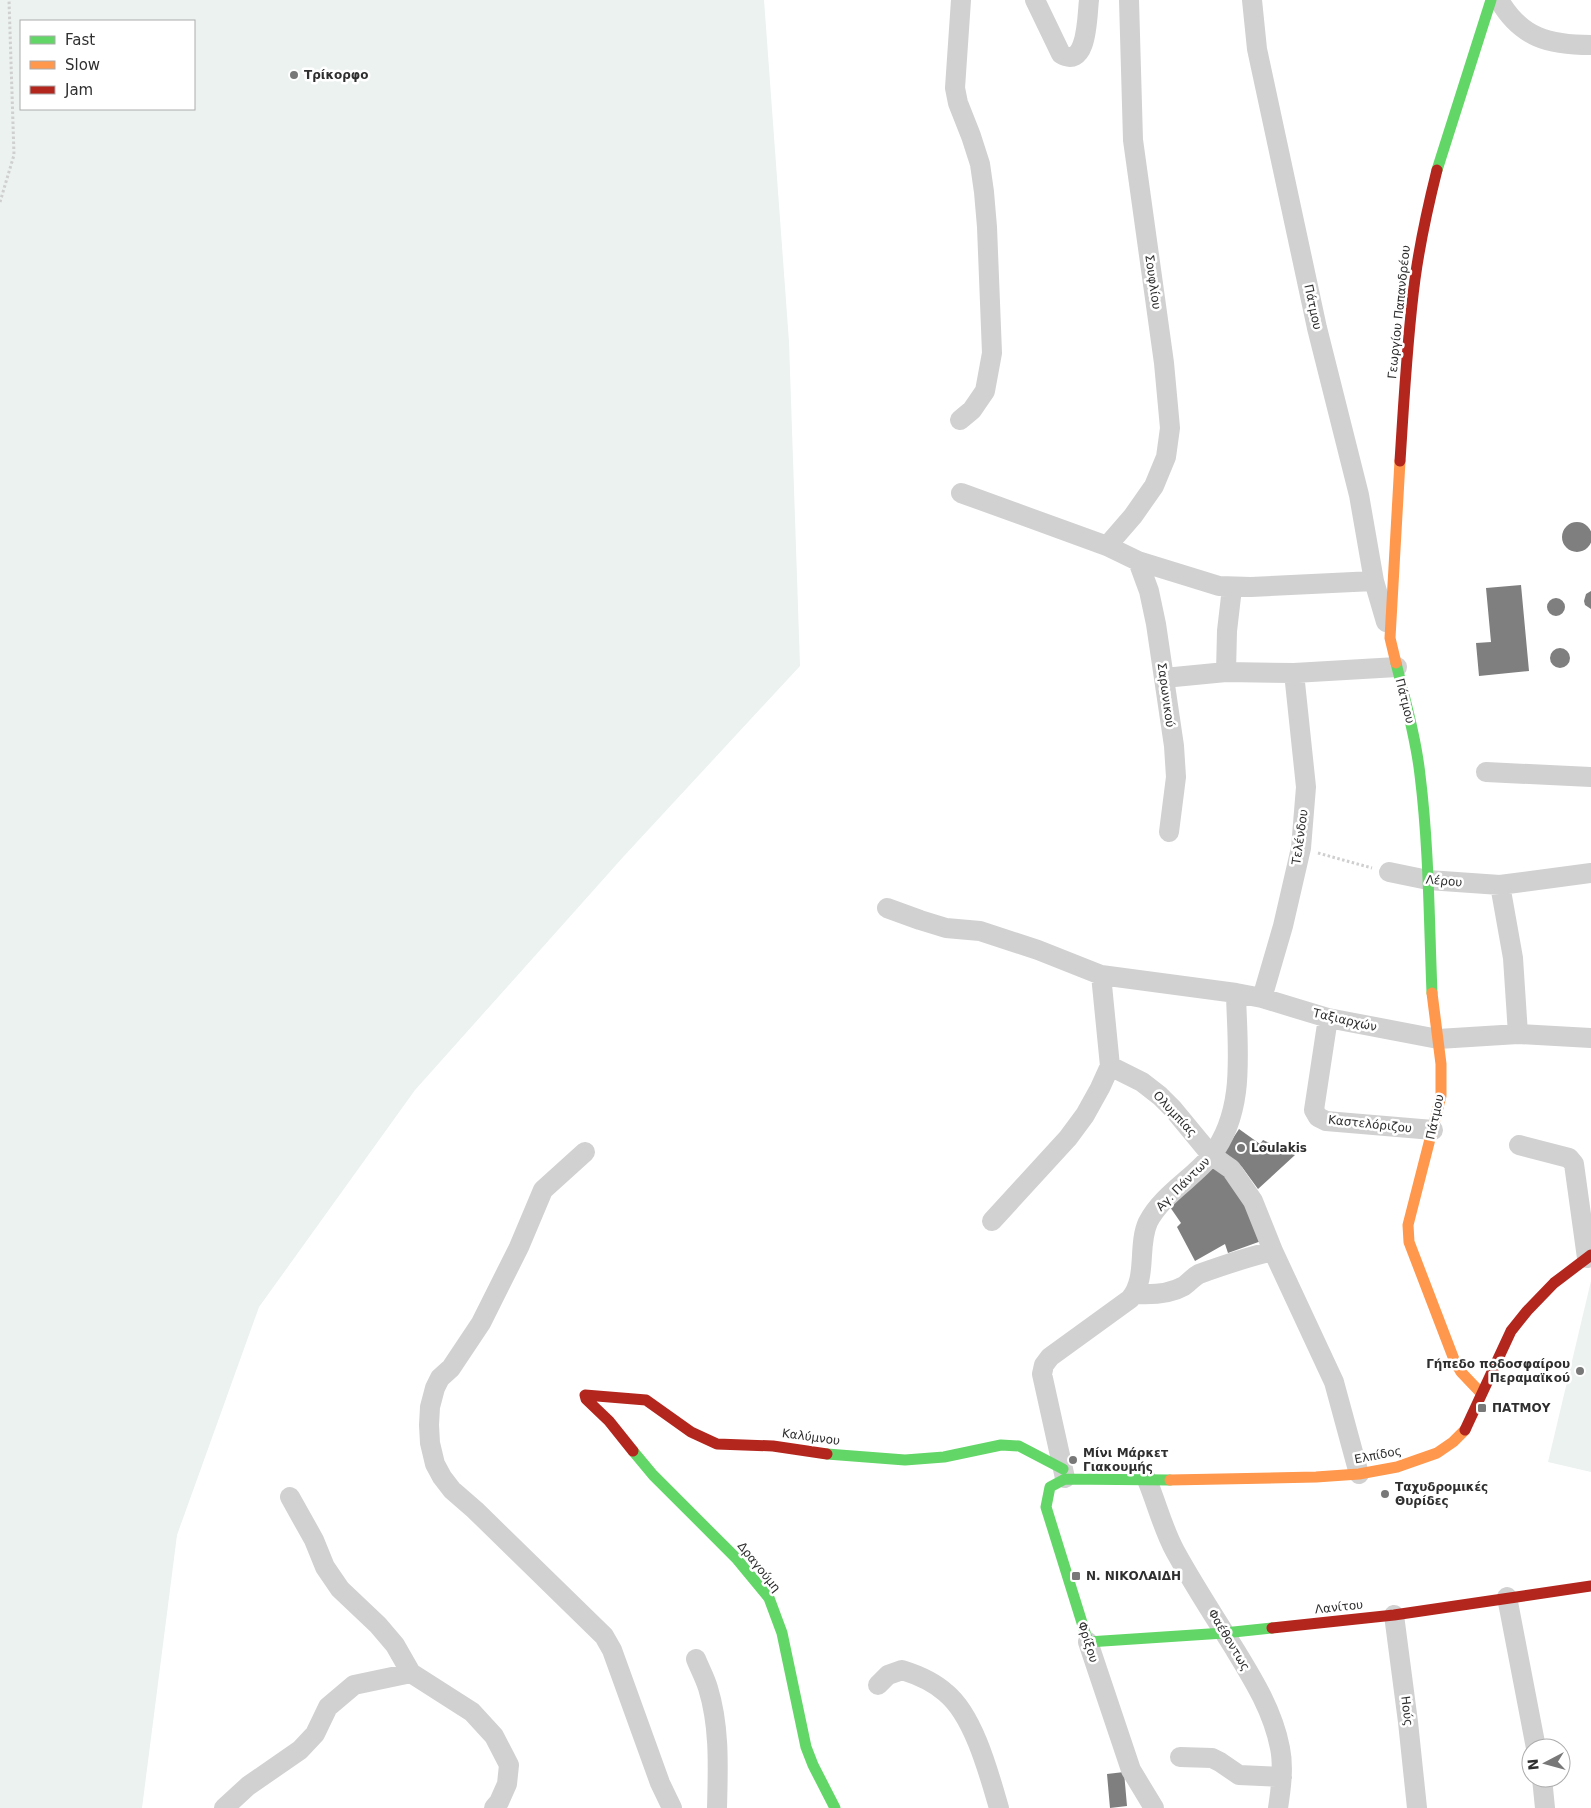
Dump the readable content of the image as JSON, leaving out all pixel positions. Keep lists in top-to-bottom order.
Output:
{
  "streets": {
    "street": [
      "Σουφλίου",
      "Πάτμου",
      "Γεωργίου Παπανδρέου",
      "Σαρωνικού",
      "Τελένδου",
      "Λέρου",
      "Ταξιαρχών",
      "Ολυμπίας",
      "Καστελόριζου",
      "Αγ. Πάντων",
      "Καλύμνου",
      "Ελπίδος",
      "Δραγούμη",
      "Λανίτου",
      "Φαέθοντως",
      "Φρίξου",
      "Ηούς"
    ]
  },
  "crossings": [
    ["Πάτμου", "Γεωργίου Παπανδρέου"],
    ["Πάτμου", "Λέρου"],
    ["Πάτμου", "Ταξιαρχών"],
    ["Πάτμου", "Καστελόριζου"],
    ["Πάτμου", "Ελπίδος"],
    ["Τελένδου", "Ταξιαρχών"],
    ["Ταξιαρχών", "Καστελόριζου"],
    ["Ταξιαρχών", "Αγ. Πάντων"],
    ["Ολυμπίας", "Αγ. Πάντων"],
    ["Ολυμπίας", "Ελπίδος"],
    ["Καλύμνου", "Ελπίδος"],
    ["Καλύμνου", "Δραγούμη"],
    ["Καλύμνου", "Φρίξου"],
    ["Ελπίδος", "Φαέθοντως"],
    ["Ελπίδος", "Φρίξου"],
    ["Λανίτου", "Φαέθοντως"],
    ["Λανίτου", "Φρίξου"],
    ["Λανίτου", "Ηούς"]
  ],
  "places": {
    "other": [
      "Τρίκορφο",
      "Loulakis",
      "Γήπεδο ποδοσφαίρου Περαμαϊκού",
      "Μίνι Μάρκετ Γιακουμής",
      "Ταχυδρομικές Θυρίδες"
    ],
    "transit": ["ΠΑΤΜΟΥ", "Ν. ΝΙΚΟΛΑΙΔΗ"]
  },
  "legend": ["Fast", "Slow", "Jam"],
  "north": "left"
}
